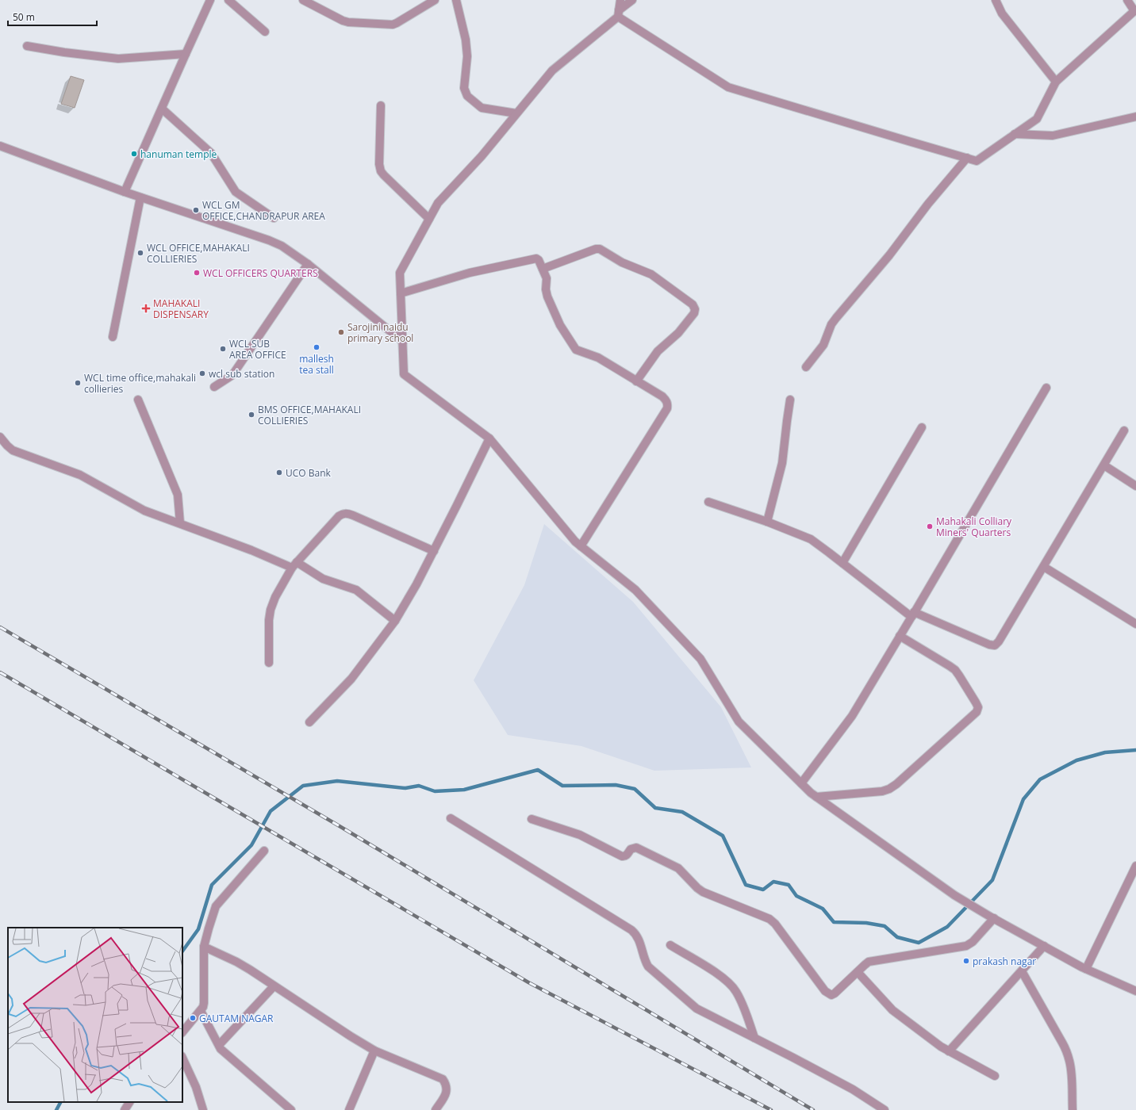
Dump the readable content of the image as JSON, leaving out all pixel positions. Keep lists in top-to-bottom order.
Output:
{
  "places": {
    "other": [
      "hanuman temple",
      "WCL GM OFFICE,CHANDRAPUR AREA",
      "WCL OFFICE,MAHAKALI COLLIERIES",
      "WCL OFFICERS QUARTERS",
      "Sarojini naidu primary school",
      "mallesh tea stall",
      "WCL SUB AREA OFFICE",
      "wcl sub station",
      "WCL time office,mahakali collieries",
      "BMS OFFICE,MAHAKALI COLLIERIES",
      "UCO Bank",
      "Mahakali Colliary Miners' Quarters",
      "prakash nagar",
      "GAUTAM NAGAR"
    ],
    "health": ["MAHAKALI DISPENSARY"]
  },
  "scale_bar": "50 m"
}
